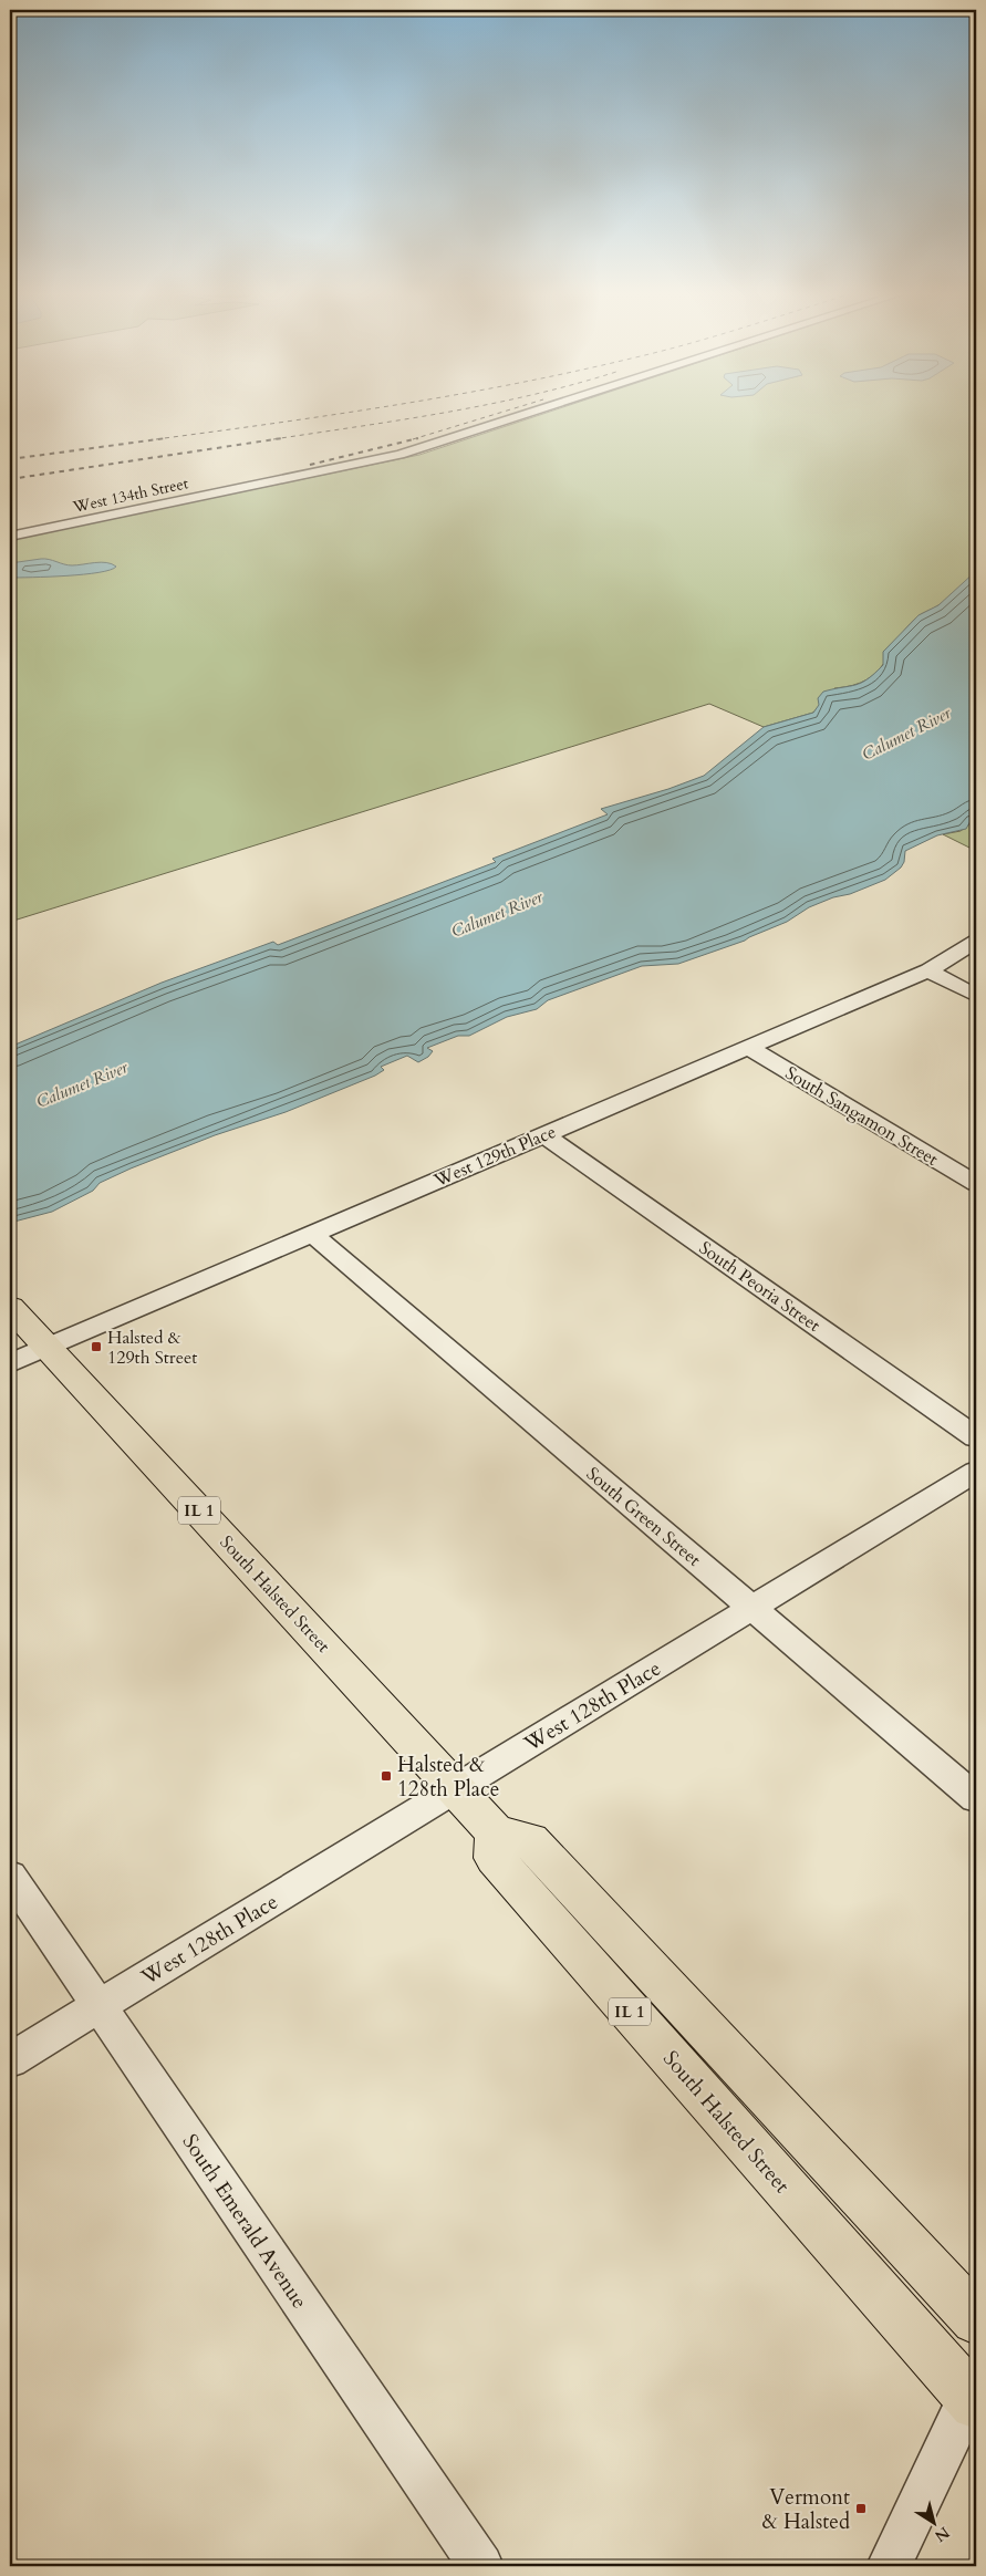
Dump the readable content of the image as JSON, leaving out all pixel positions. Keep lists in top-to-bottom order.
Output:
{
  "streets": {
    "main road": ["IL 1", "South Halsted Street"],
    "street": [
      "West 134th Street",
      "South Sangamon Street",
      "West 129th Place",
      "South Peoria Street",
      "South Green Street",
      "West 128th Place",
      "South Emerald Avenue"
    ]
  },
  "crossings": [
    ["South Sangamon Street", "West 129th Place"],
    ["West 129th Place", "South Peoria Street"],
    ["West 129th Place", "South Green Street"],
    ["West 129th Place", "South Halsted Street"],
    ["South Green Street", "West 128th Place"],
    ["South Halsted Street", "West 128th Place"],
    ["West 128th Place", "South Emerald Avenue"]
  ],
  "water": ["Calumet River"],
  "places": {
    "transit": ["Halsted & 129th Street", "Halsted & 128th Place", "Vermont & Halsted"]
  },
  "north": "bottom right"
}
